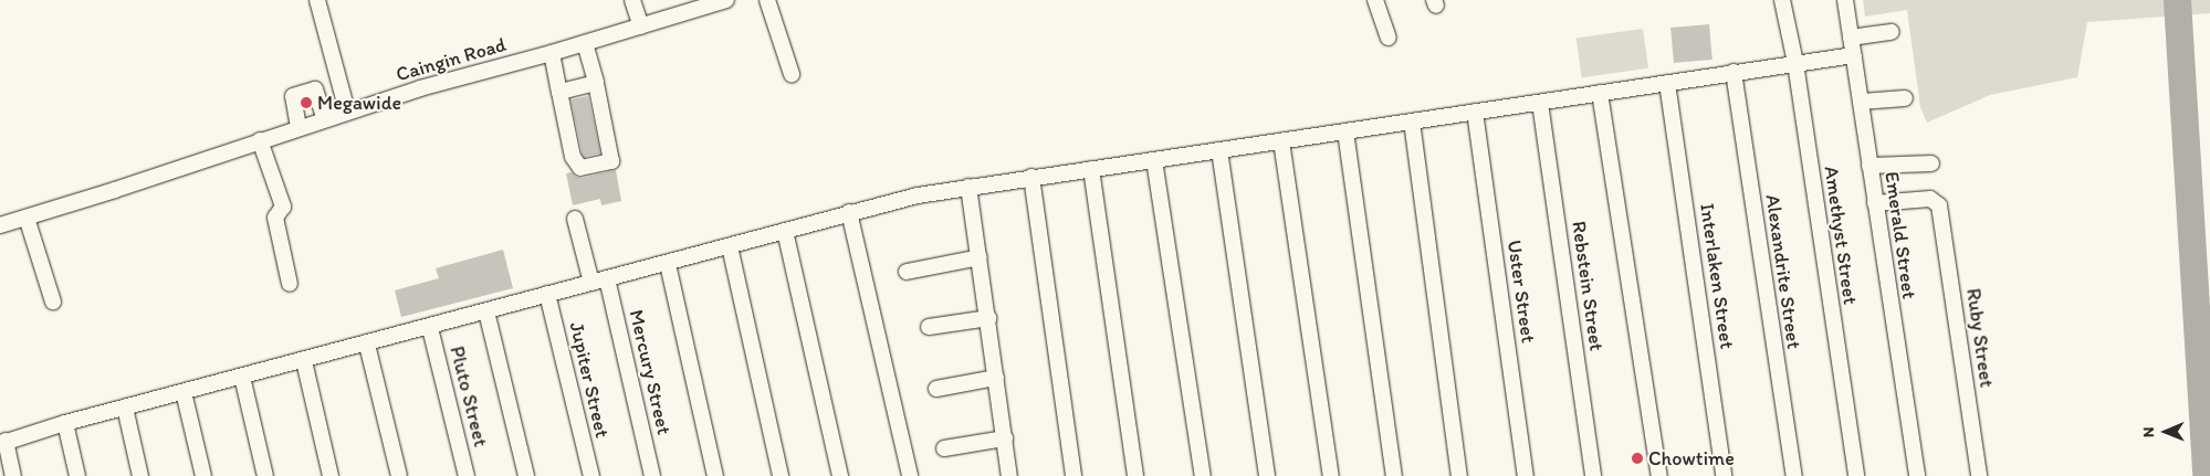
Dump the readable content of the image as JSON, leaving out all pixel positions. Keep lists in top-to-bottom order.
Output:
{
  "streets": {
    "street": [
      "Caingin Road",
      "Amethyst Street",
      "Emerald Street",
      "Alexandrite Street",
      "Interlaken Street",
      "Rebstein Street",
      "Uster Street",
      "Ruby Street",
      "Mercury Street",
      "Jupiter Street",
      "Pluto Street"
    ]
  },
  "crossings": [
    ["Emerald Street", "Ruby Street"]
  ],
  "places": ["Megawide", "Chowtime"],
  "north": "left"
}
